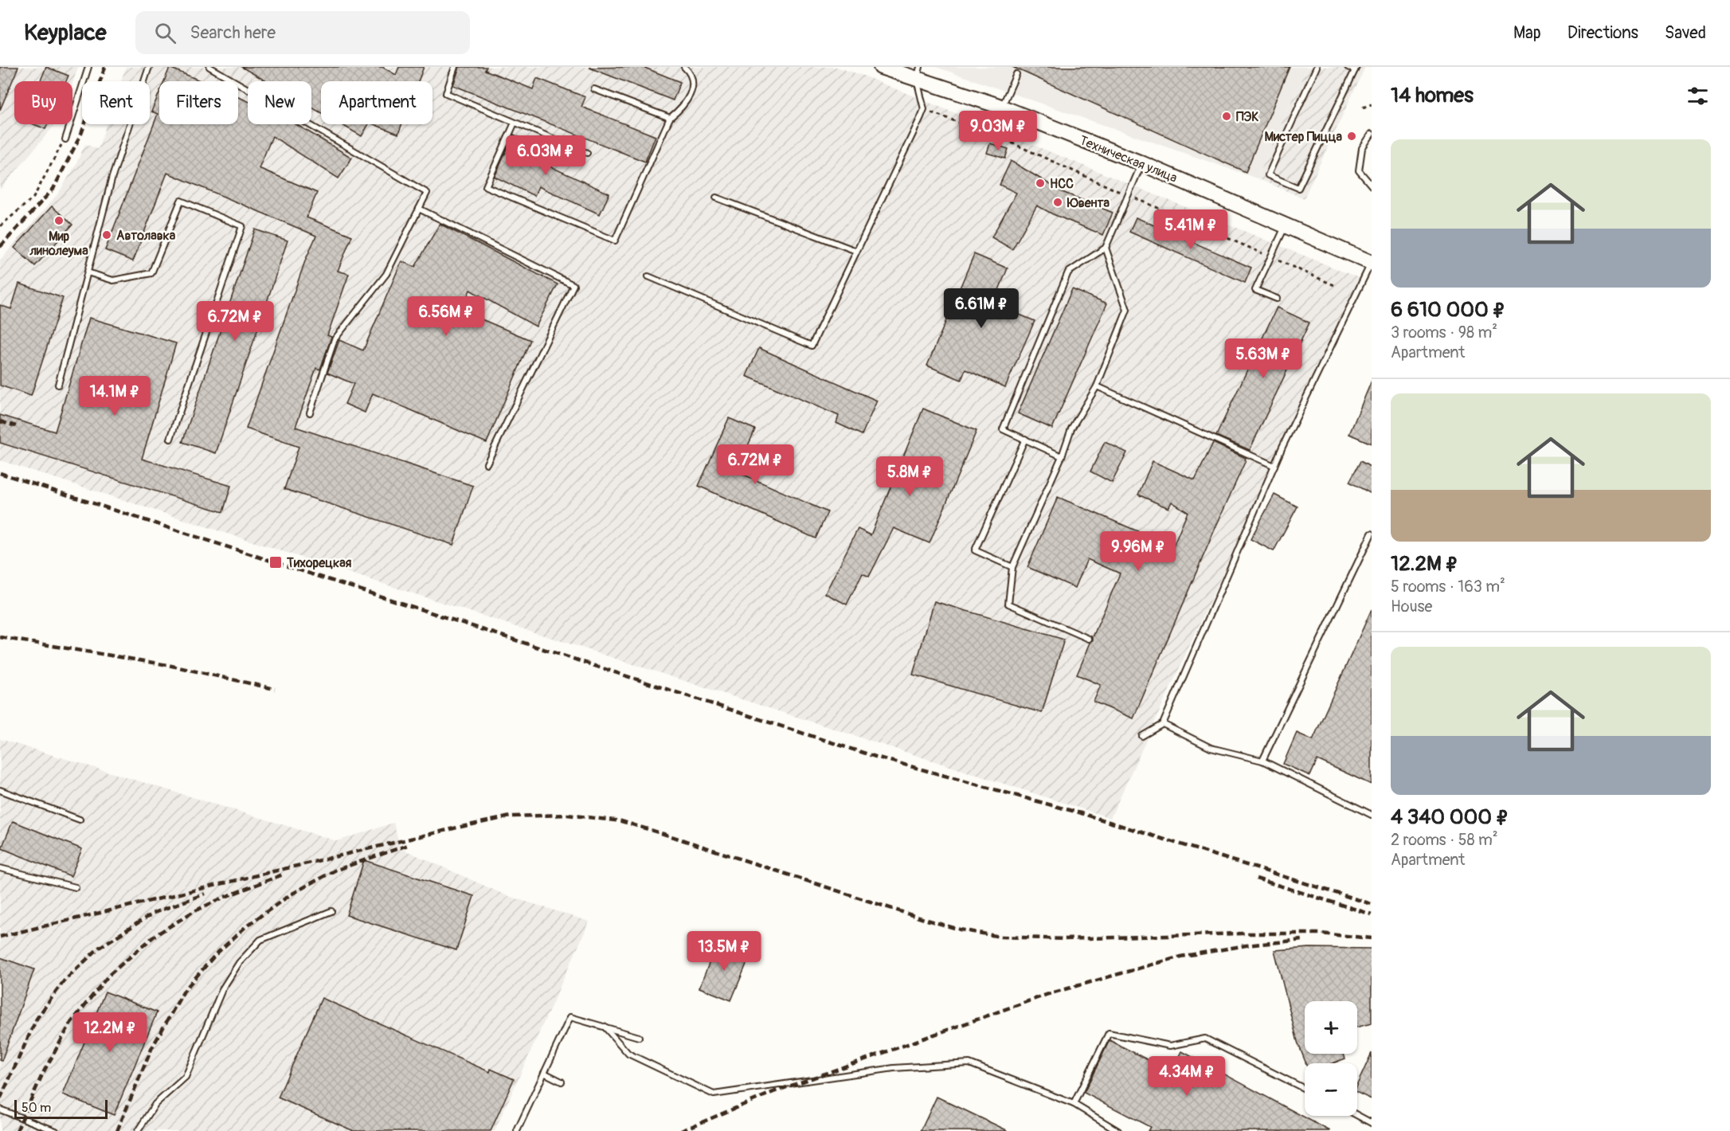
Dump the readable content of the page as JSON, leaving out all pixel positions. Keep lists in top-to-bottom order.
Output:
{
  "streets": {
    "main road": ["Техническая улица"]
  },
  "places": {
    "other": [
      "ПЭК",
      "Мистер Пицца",
      "НСС",
      "Ювента",
      "Мир линолеума",
      "Автолавка"
    ],
    "transit": ["Тихорецкая"]
  },
  "scale_bar": "50 m",
  "page": {
    "header": "Keyplace",
    "search": "Search here",
    "nav": ["Map", "Directions", "Saved"],
    "heading": "14 homes",
    "chip": [
      "Buy",
      "Rent",
      "Filters",
      "New",
      "Apartment"
    ],
    "price": [
      "9.03M ₽",
      "6.03M ₽",
      "5.41M ₽",
      "6.61M ₽",
      "6.56M ₽",
      "6.72M ₽",
      "5.63M ₽",
      "14.1M ₽",
      "6.72M ₽",
      "5.8M ₽",
      "9.96M ₽",
      "13.5M ₽",
      "12.2M ₽",
      "4.34M ₽"
    ],
    "list": [
      {
        "name": "6 610 000 ₽",
        "note": "3 rooms · 98 m² · Apartment"
      },
      {
        "name": "12.2M ₽",
        "note": "5 rooms · 163 m² · House"
      },
      {
        "name": "4 340 000 ₽",
        "note": "2 rooms · 58 m² · Apartment"
      }
    ],
    "map_buttons": ["+", "−"],
    "scale": "50 m"
  }
}
